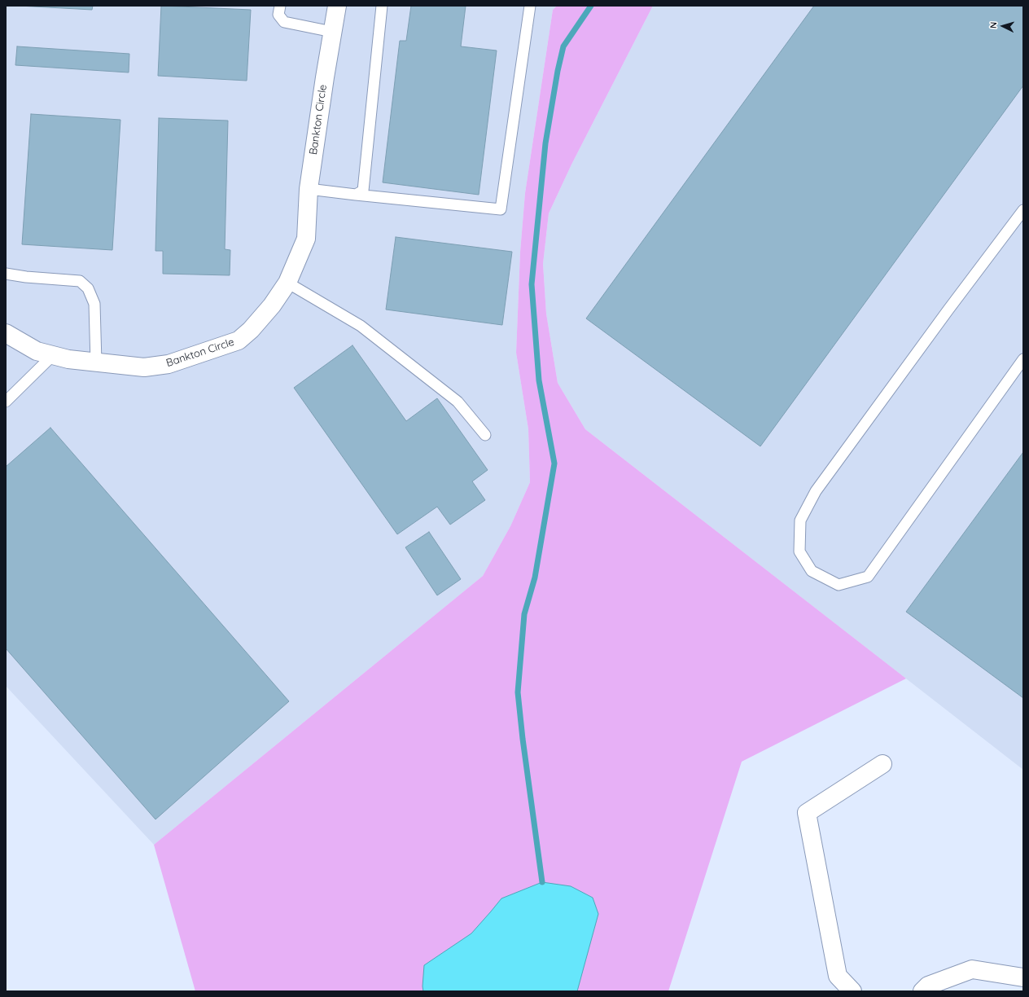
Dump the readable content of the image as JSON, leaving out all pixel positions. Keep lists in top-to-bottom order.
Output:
{
  "streets": {
    "street": ["Bankton Circle"]
  },
  "north": "left"
}
